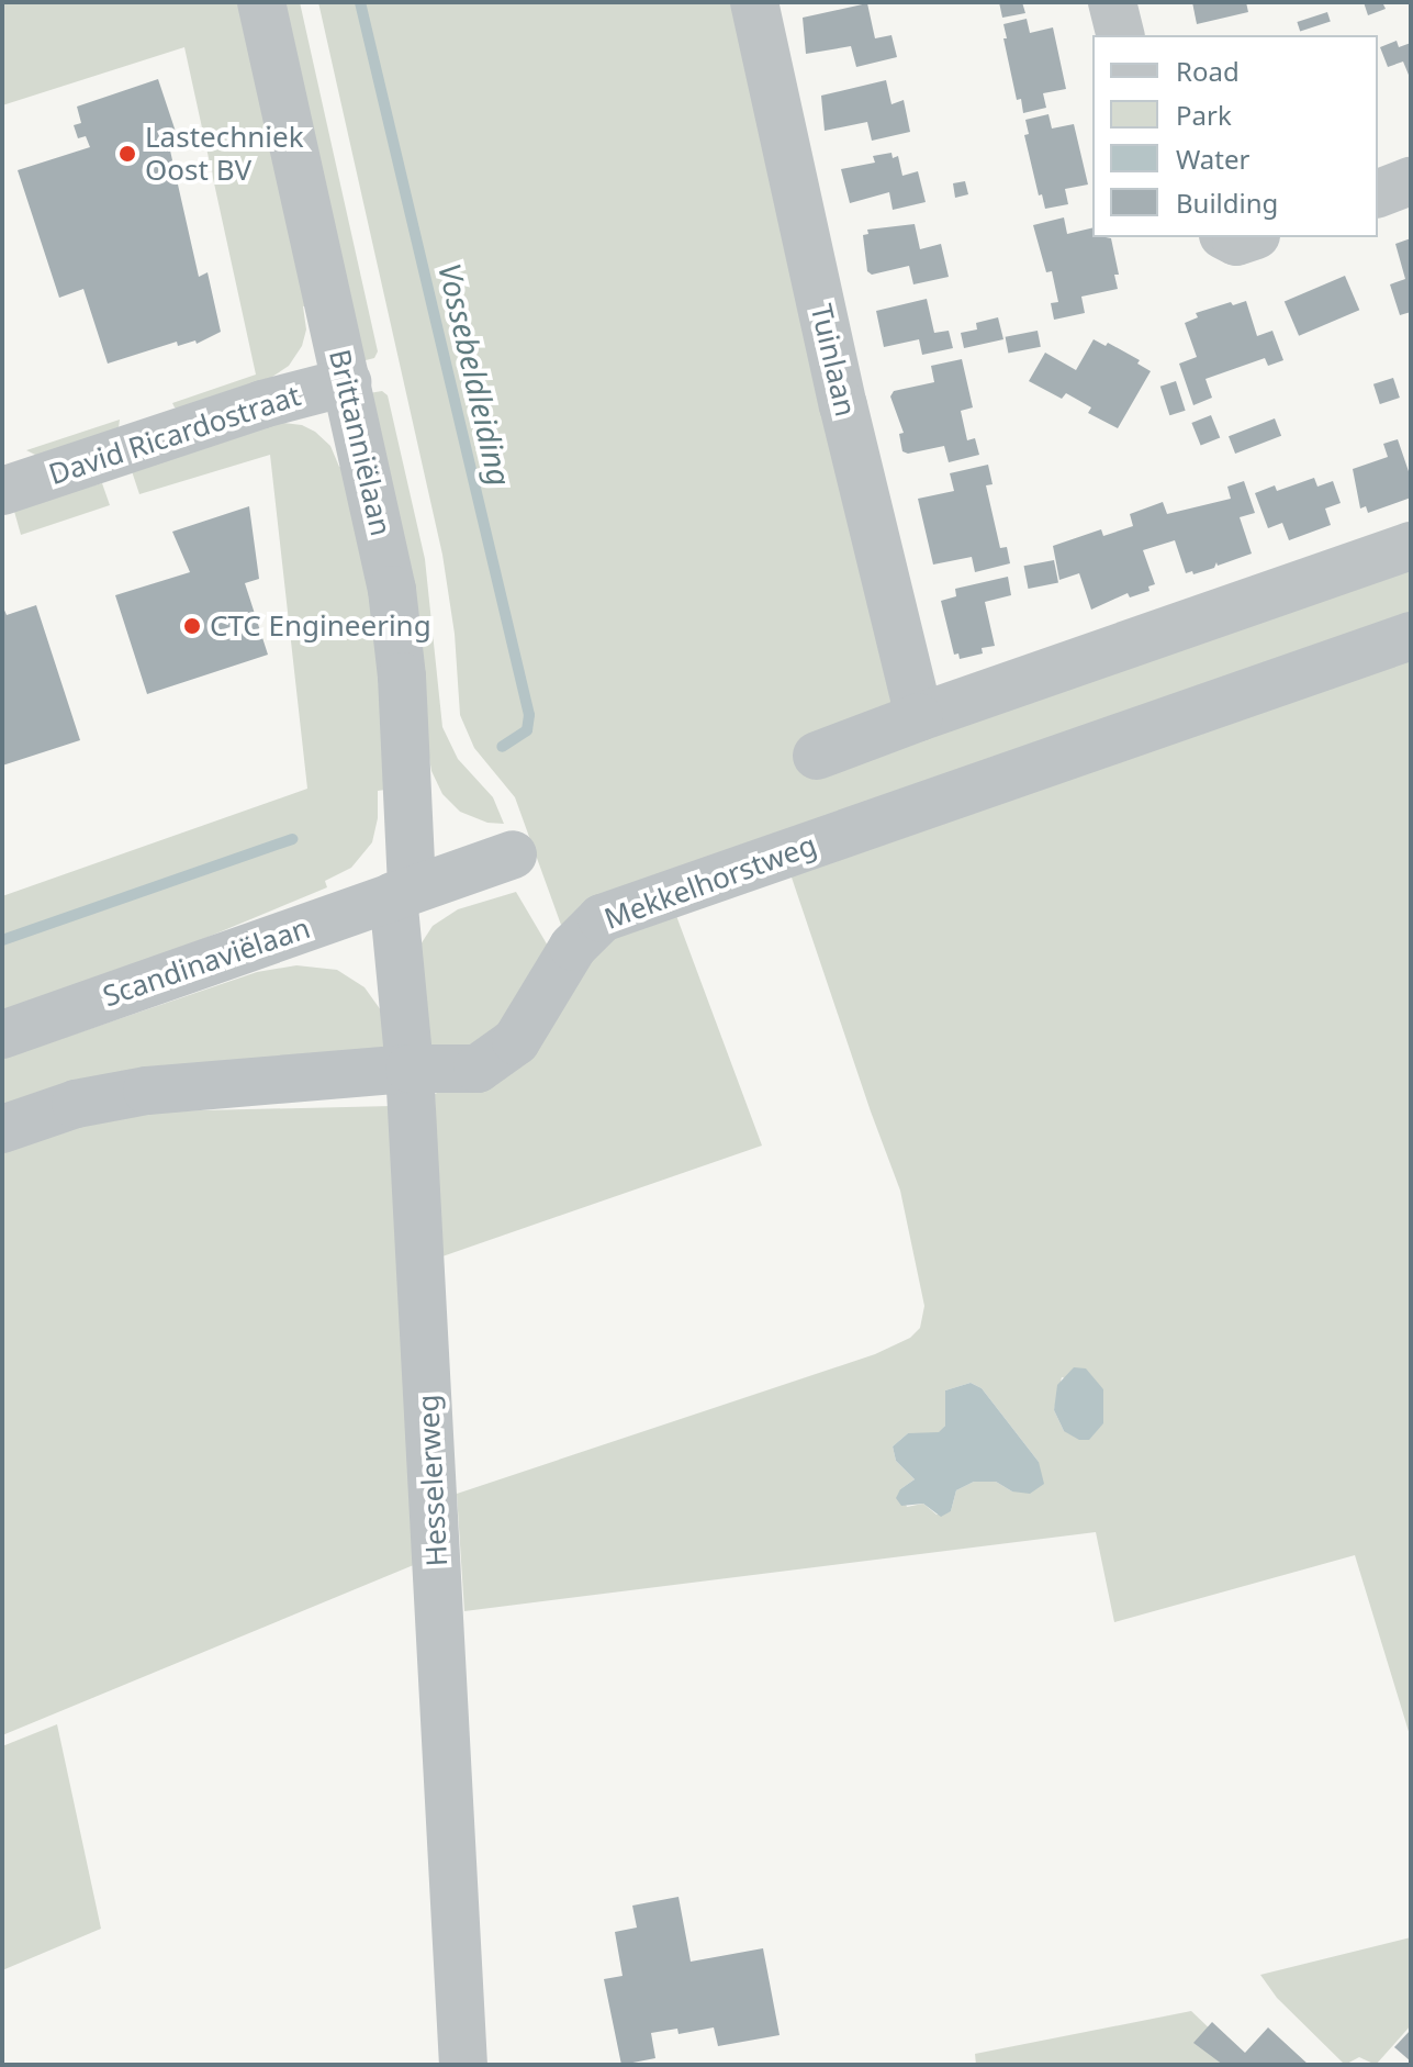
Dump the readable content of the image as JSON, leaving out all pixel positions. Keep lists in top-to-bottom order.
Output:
{
  "streets": {
    "street": [
      "Tuinlaan",
      "David Ricardostraat",
      "Brittanniëlaan",
      "Mekkelhorstweg",
      "Scandinaviëlaan",
      "Hesselerweg"
    ]
  },
  "crossings": [
    ["David Ricardostraat", "Brittanniëlaan"],
    ["Brittanniëlaan", "Scandinaviëlaan"],
    ["Brittanniëlaan", "Hesselerweg"],
    ["Mekkelhorstweg", "Hesselerweg"],
    ["Scandinaviëlaan", "Hesselerweg"]
  ],
  "water": ["Vossebeldleiding"],
  "places": ["Lastechniek Oost BV", "CTC Engineering"],
  "legend": [
    "Road",
    "Park",
    "Water",
    "Building"
  ]
}
